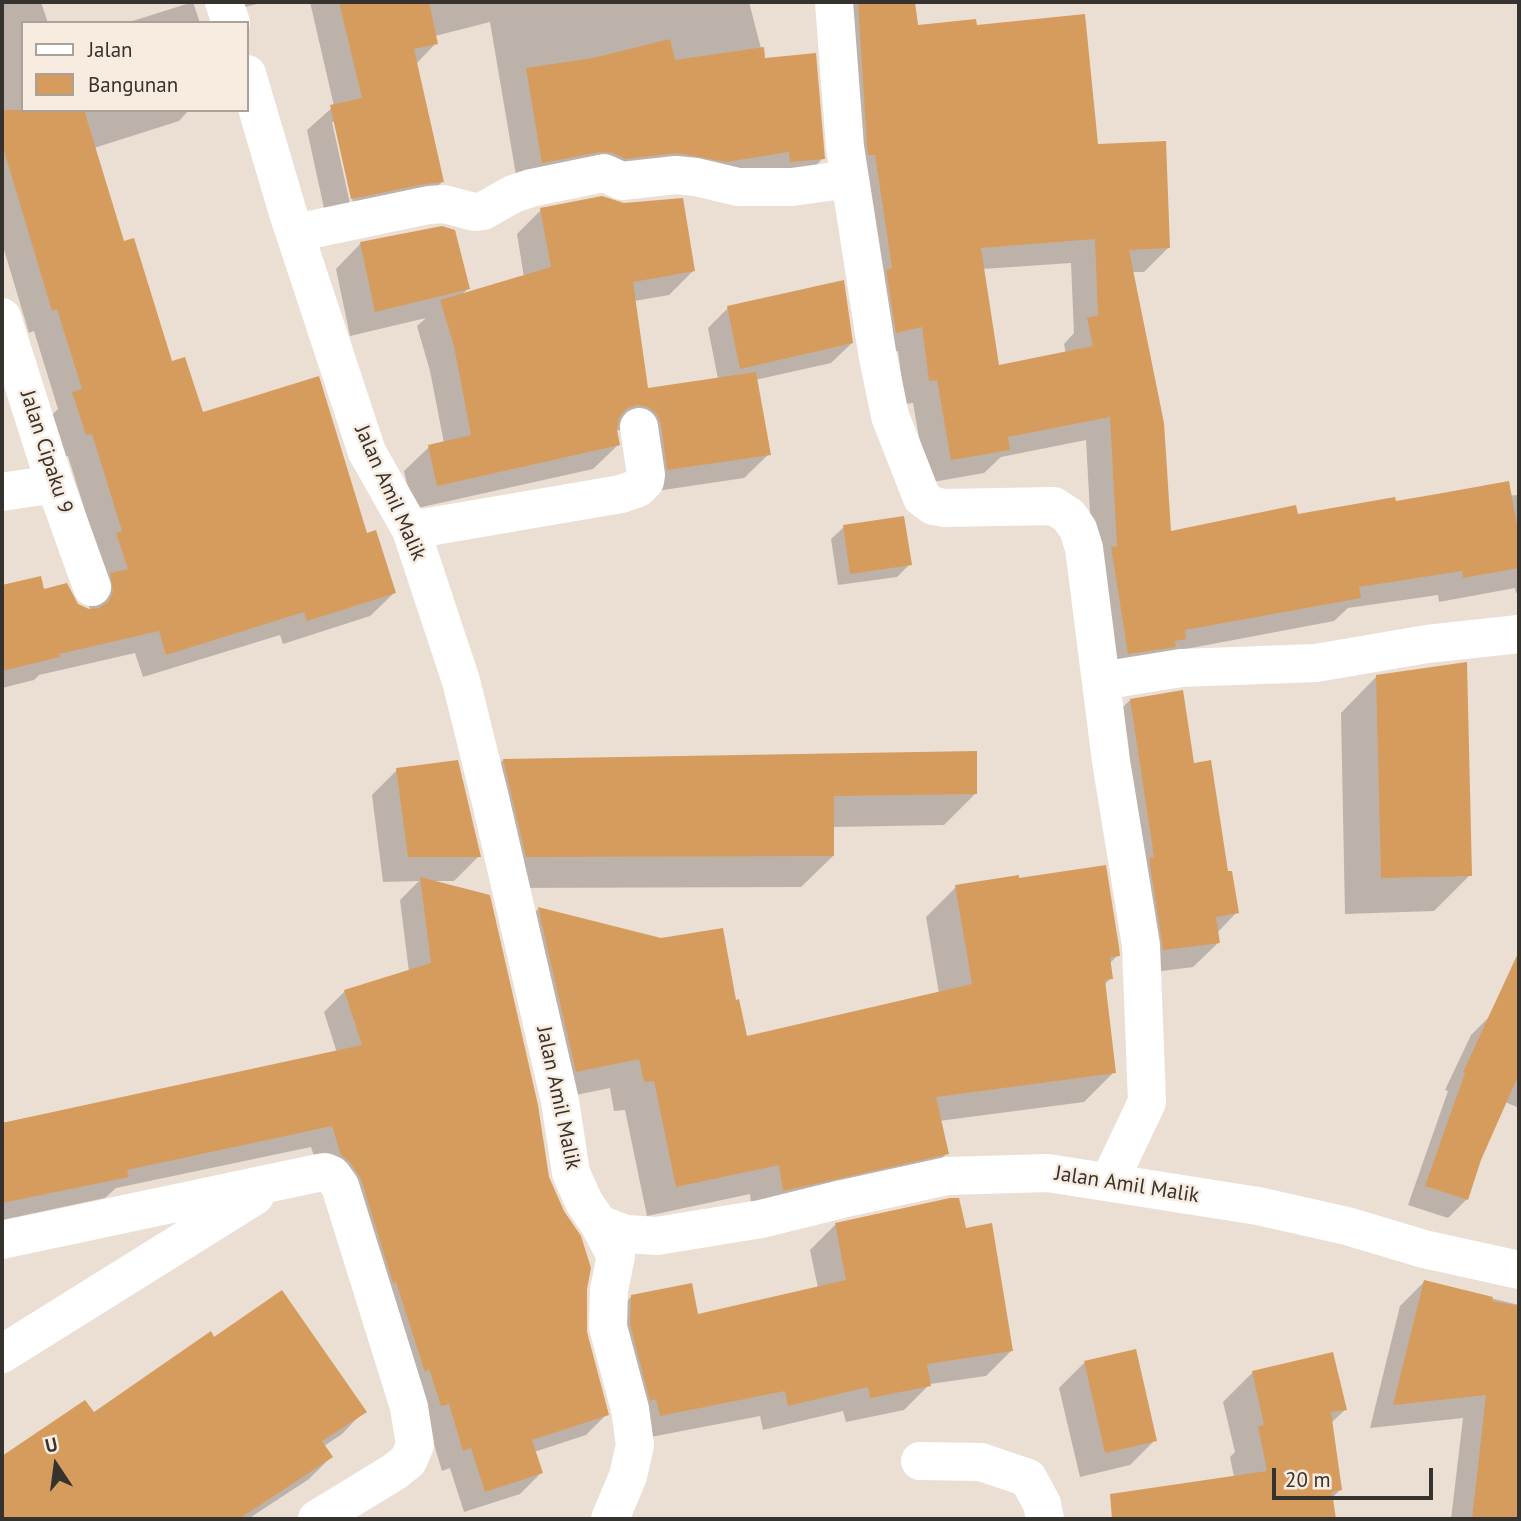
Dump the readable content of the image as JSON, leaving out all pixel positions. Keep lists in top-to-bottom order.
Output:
{
  "streets": {
    "street": ["Jalan Cipaku 9", "Jalan Amil Malik"]
  },
  "legend": ["Jalan", "Bangunan"],
  "scale_bar": "20 m",
  "north": "top"
}
